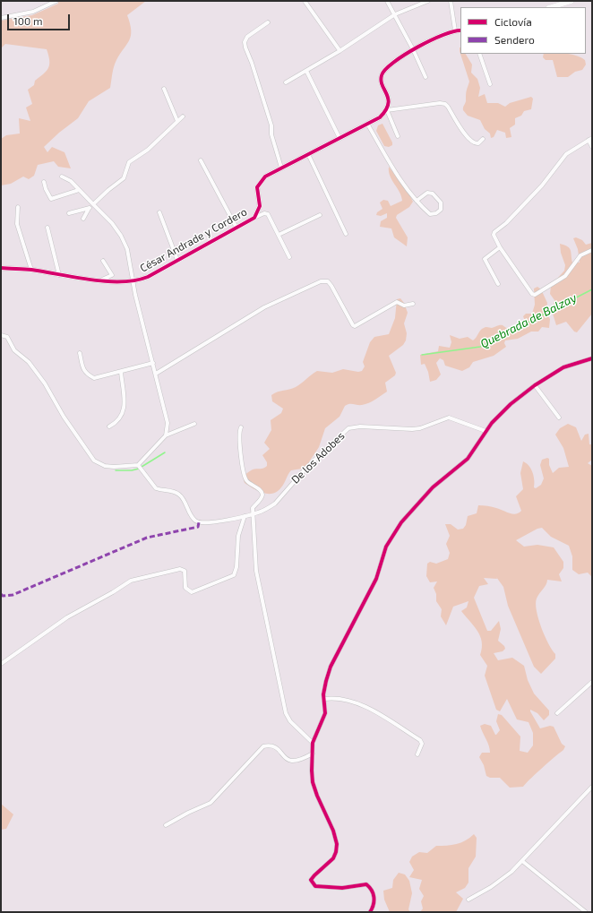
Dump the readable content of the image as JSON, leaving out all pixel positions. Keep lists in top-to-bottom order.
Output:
{
  "streets": {
    "street": ["César Andrade y Cordero", "De los Adobes"]
  },
  "water": ["Quebrada de Balzay"],
  "legend": ["Ciclovía", "Sendero"],
  "scale_bar": "100 m"
}
